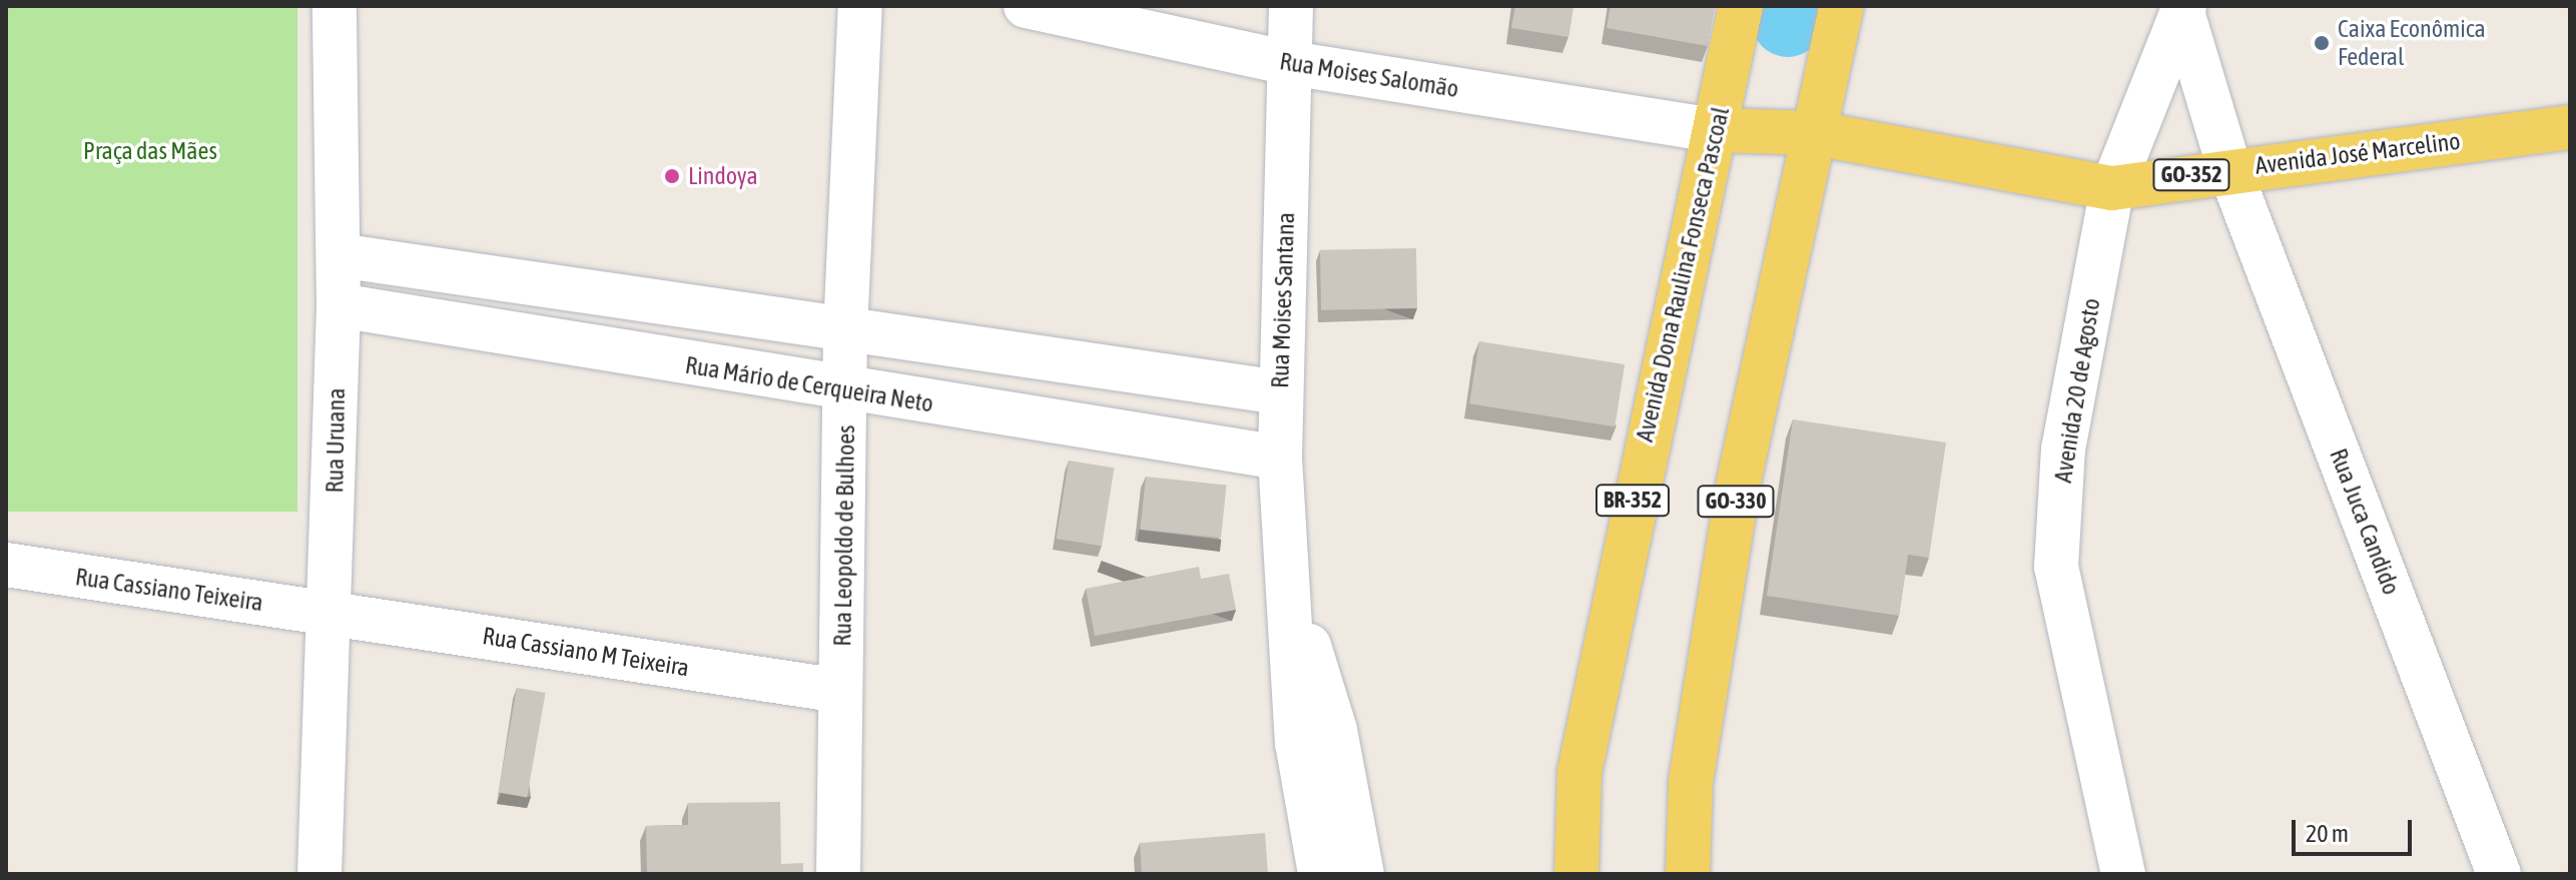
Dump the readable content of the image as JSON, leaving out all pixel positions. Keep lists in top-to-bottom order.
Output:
{
  "streets": {
    "main road": [
      "Avenida José Marcelino",
      "GO-352",
      "Avenida Dona Raulina Fonseca Pascoal",
      "BR-352",
      "GO-330"
    ],
    "street": [
      "Rua Moises Salomão",
      "Rua Moises Santana",
      "Rua Mário de Cerqueira Neto",
      "Avenida 20 de Agosto",
      "Rua Uruana",
      "Rua Juca Candido",
      "Rua Leopoldo de Bulhoes",
      "Rua Cassiano Teixeira",
      "Rua Cassiano M Teixeira"
    ]
  },
  "crossings": [
    ["Rua Moises Salomão", "Avenida José Marcelino"],
    ["Rua Moises Salomão", "Avenida Dona Raulina Fonseca Pascoal"],
    ["Rua Moises Salomão", "Rua Moises Santana"],
    ["Avenida José Marcelino", "Avenida Dona Raulina Fonseca Pascoal"],
    ["Avenida José Marcelino", "Avenida 20 de Agosto"],
    ["Avenida José Marcelino", "GO-330"],
    ["Avenida José Marcelino", "Rua Juca Candido"],
    ["Rua Moises Santana", "Rua Mário de Cerqueira Neto"],
    ["Rua Mário de Cerqueira Neto", "Rua Uruana"],
    ["Rua Mário de Cerqueira Neto", "Rua Leopoldo de Bulhoes"],
    ["Avenida 20 de Agosto", "Rua Juca Candido"],
    ["Rua Uruana", "Rua Cassiano Teixeira"],
    ["Rua Uruana", "Rua Cassiano M Teixeira"],
    ["Rua Leopoldo de Bulhoes", "Rua Cassiano M Teixeira"],
    ["Rua Cassiano Teixeira", "Rua Cassiano M Teixeira"]
  ],
  "parks": ["Praça das Mães"],
  "places": ["Caixa Econômica Federal", "Lindoya"],
  "scale_bar": "20 m"
}
